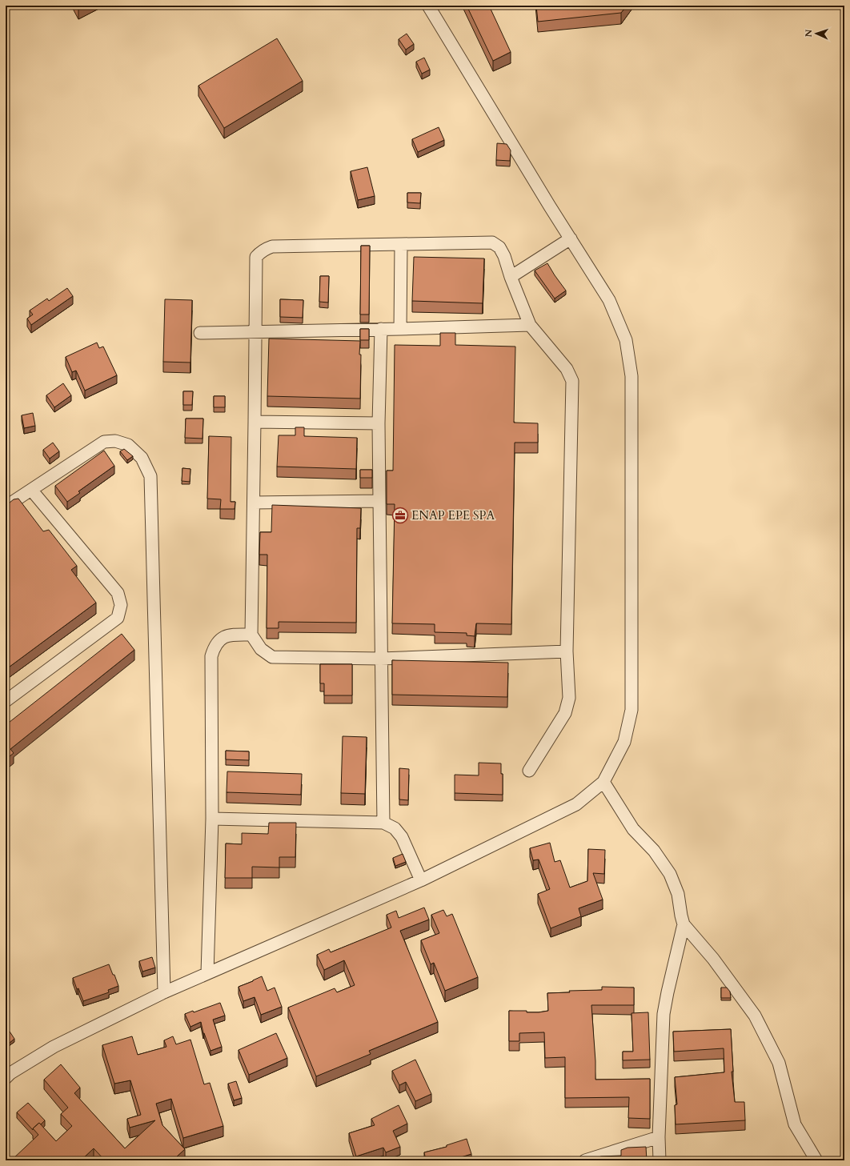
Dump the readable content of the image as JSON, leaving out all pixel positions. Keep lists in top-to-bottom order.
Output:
{
  "places": {
    "office": ["ENAP EPE SPA"]
  },
  "north": "left"
}
